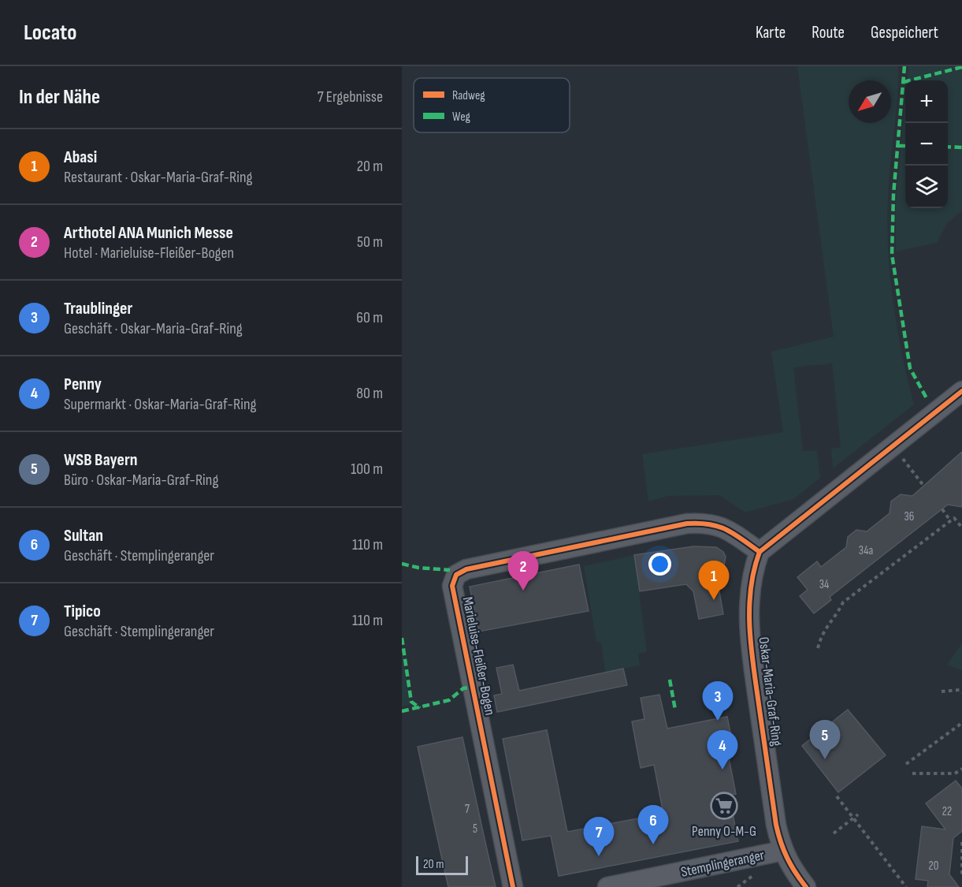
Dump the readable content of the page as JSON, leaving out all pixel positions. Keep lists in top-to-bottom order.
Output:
{
  "streets": {
    "street": ["Marieluise-Fleißer-Bogen", "Oskar-Maria-Graf-Ring", "Stemplingeranger"]
  },
  "crossings": [
    ["Marieluise-Fleißer-Bogen", "Oskar-Maria-Graf-Ring"],
    ["Oskar-Maria-Graf-Ring", "Stemplingeranger"]
  ],
  "places": {
    "supermarket": ["Penny O-M-G"]
  },
  "house_numbers": [
    "36",
    "34a",
    "34",
    "7",
    "22",
    "5",
    "20"
  ],
  "legend": ["Radweg", "Weg"],
  "scale_bar": "20 m",
  "north": "bottom left",
  "page": {
    "header": "Locato",
    "nav": ["Karte", "Route", "Gespeichert"],
    "heading": ["In der Nähe", "7 Ergebnisse"],
    "map_buttons": ["+", "−"],
    "list": [
      {
        "mark": "1",
        "name": "Abasi",
        "note": "Restaurant · Oskar-Maria-Graf-Ring",
        "value": "20 m"
      },
      {
        "mark": "2",
        "name": "Arthotel ANA Munich Messe",
        "note": "Hotel · Marieluise-Fleißer-Bogen",
        "value": "50 m"
      },
      {
        "mark": "3",
        "name": "Traublinger",
        "note": "Geschäft · Oskar-Maria-Graf-Ring",
        "value": "60 m"
      },
      {
        "mark": "4",
        "name": "Penny",
        "note": "Supermarkt · Oskar-Maria-Graf-Ring",
        "value": "80 m"
      },
      {
        "mark": "5",
        "name": "WSB Bayern",
        "note": "Büro · Oskar-Maria-Graf-Ring",
        "value": "100 m"
      },
      {
        "mark": "6",
        "name": "Sultan",
        "note": "Geschäft · Stemplingeranger",
        "value": "110 m"
      },
      {
        "mark": "7",
        "name": "Tipico",
        "note": "Geschäft · Stemplingeranger",
        "value": "110 m"
      }
    ],
    "pins": [
      "2",
      "1",
      "3",
      "5",
      "4",
      "6",
      "7"
    ],
    "scale": "20 m"
  }
}
